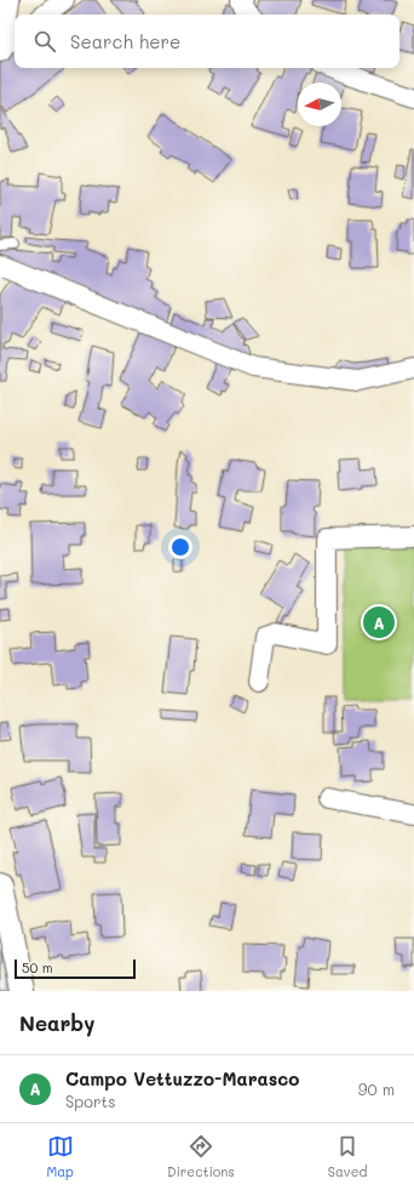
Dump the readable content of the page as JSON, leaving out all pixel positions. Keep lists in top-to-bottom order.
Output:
{
  "scale_bar": "50 m",
  "north": "left",
  "page": {
    "search": "Search here",
    "pins": "A",
    "scale": "50 m",
    "heading": "Nearby",
    "list": [
      {
        "mark": "A",
        "name": "Campo Vettuzzo-Marasco",
        "note": "Sports",
        "value": "90 m"
      }
    ],
    "nav": ["Map", "Directions", "Saved"]
  }
}
